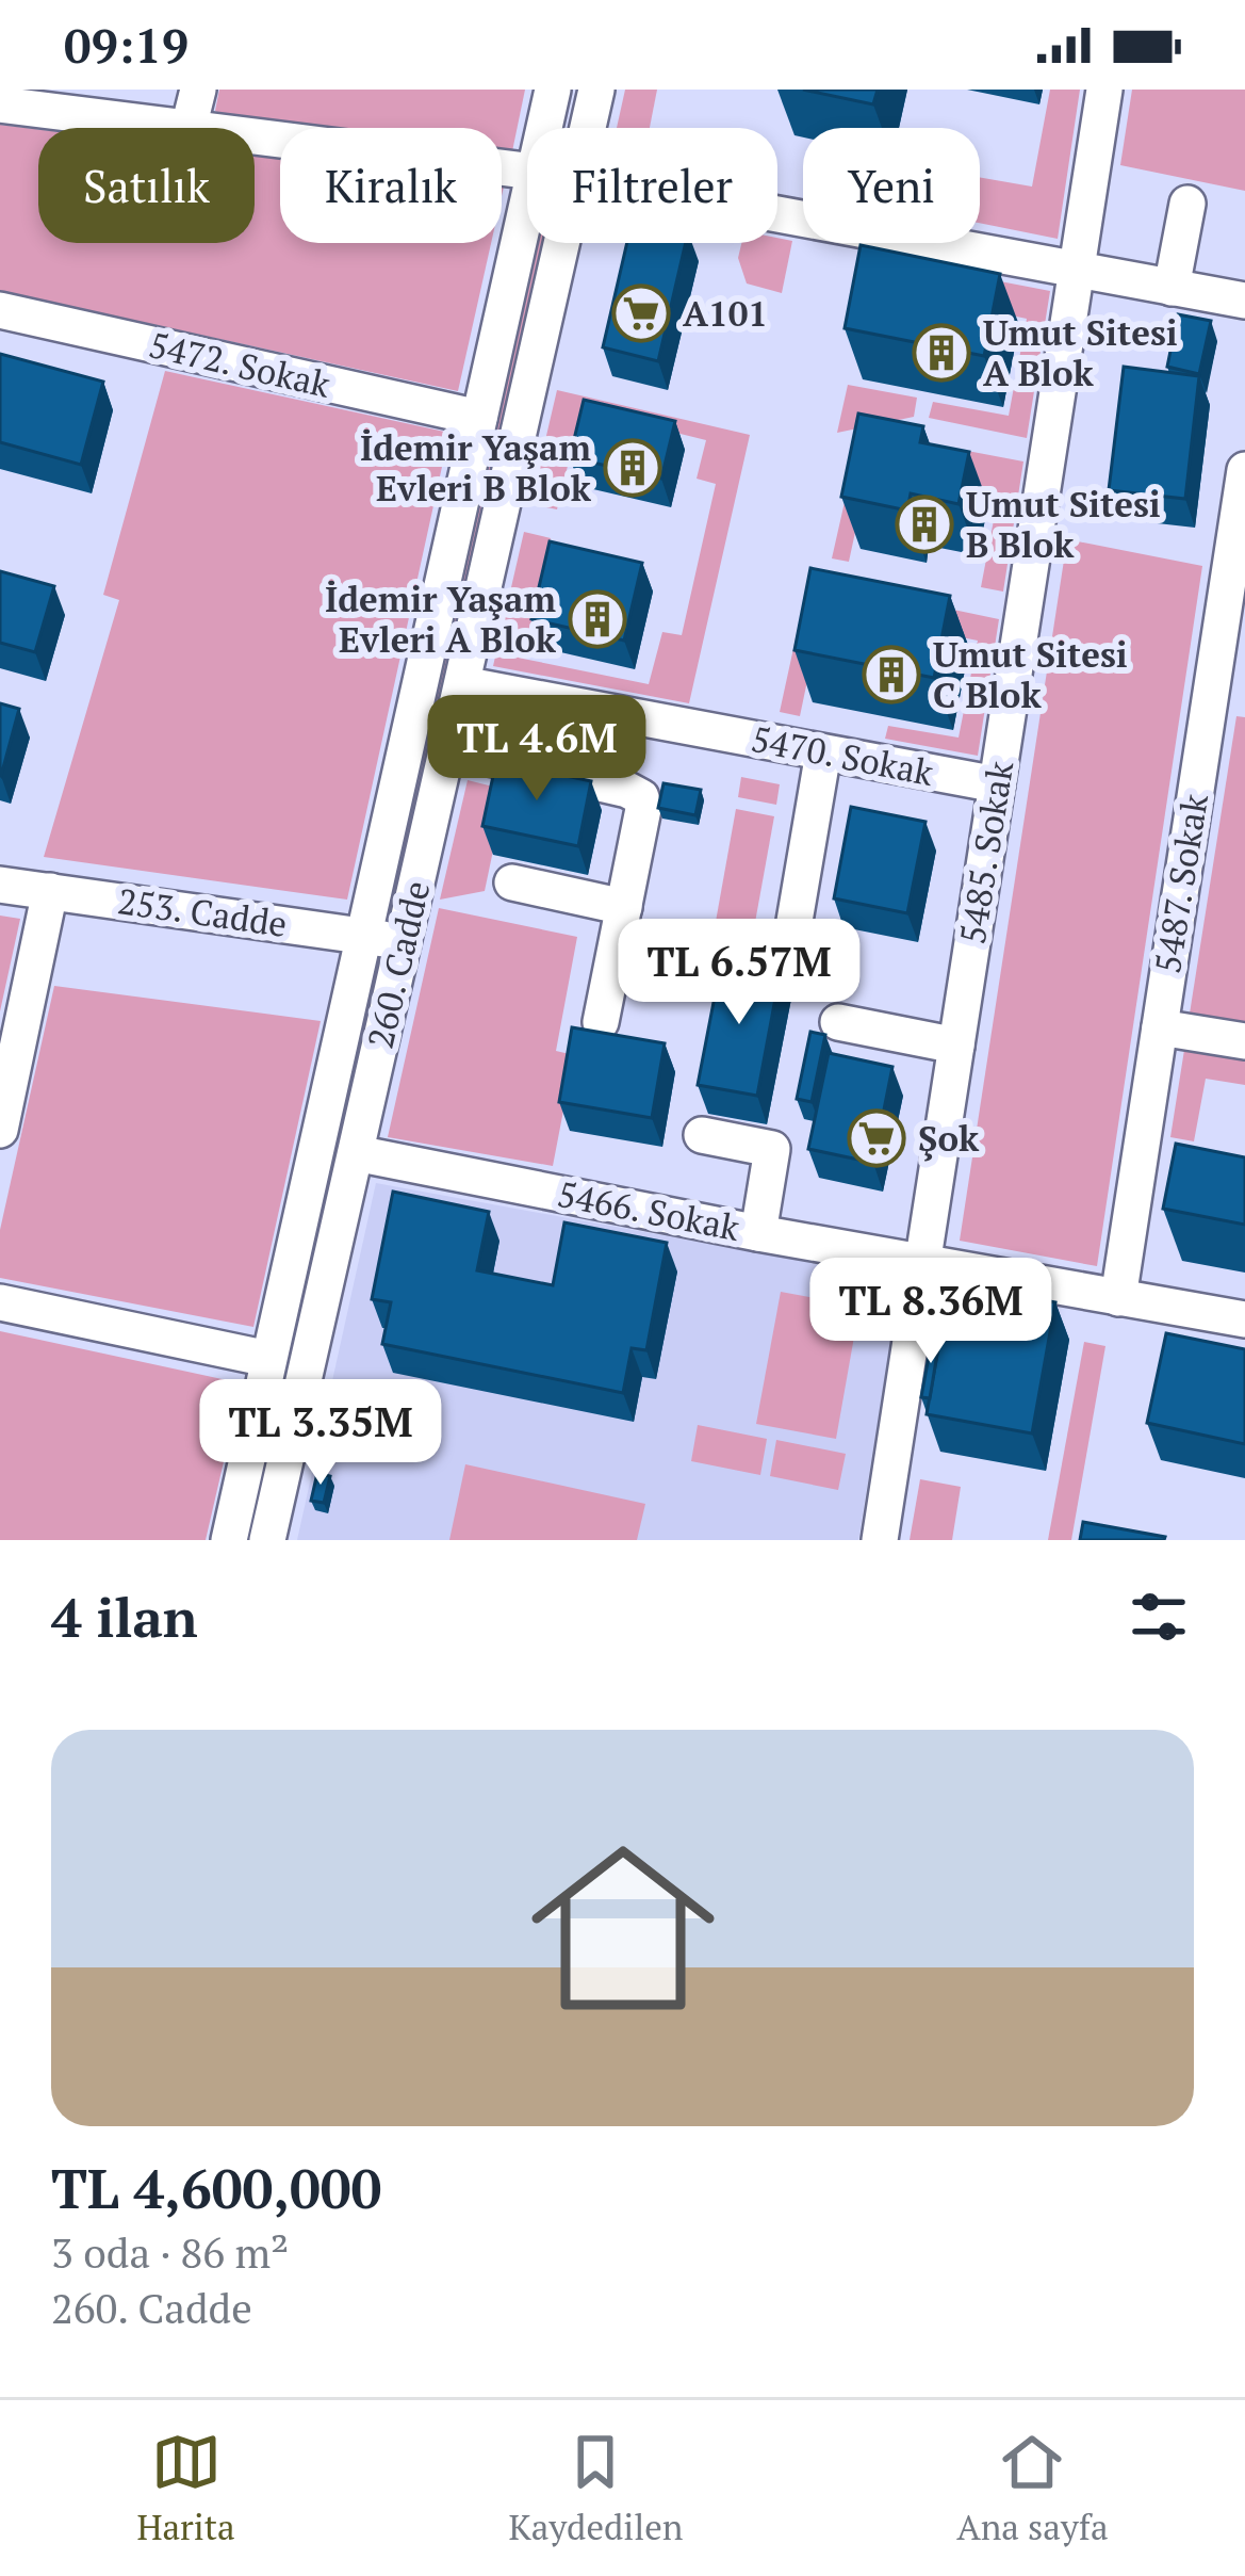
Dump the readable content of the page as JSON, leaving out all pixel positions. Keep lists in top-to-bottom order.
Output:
{
  "streets": {
    "street": [
      "5472. Sokak",
      "5470. Sokak",
      "5485. Sokak",
      "5487. Sokak",
      "253. Cadde",
      "260. Cadde",
      "5466. Sokak"
    ]
  },
  "crossings": [
    ["5472. Sokak", "260. Cadde"],
    ["5470. Sokak", "5485. Sokak"],
    ["5470. Sokak", "260. Cadde"],
    ["5485. Sokak", "5466. Sokak"],
    ["5487. Sokak", "5466. Sokak"],
    ["253. Cadde", "260. Cadde"],
    ["260. Cadde", "5466. Sokak"]
  ],
  "places": {
    "supermarket": ["A101", "Şok"],
    "building": [
      "Umut Sitesi A Blok",
      "İdemir Yaşam Evleri B Blok",
      "Umut Sitesi B Blok",
      "İdemir Yaşam Evleri A Blok",
      "Umut Sitesi C Blok"
    ]
  },
  "page": {
    "status": "09:19",
    "chip": [
      "Satılık",
      "Kiralık",
      "Filtreler",
      "Yeni"
    ],
    "price": [
      "TL 4.6M",
      "TL 6.57M",
      "TL 8.36M",
      "TL 3.35M"
    ],
    "heading": "4 ilan",
    "list": [
      {
        "name": "TL 4,600,000",
        "note": "3 oda · 86 m² · 260. Cadde"
      }
    ],
    "tabs": ["Harita", "Kaydedilen", "Ana sayfa"]
  }
}
